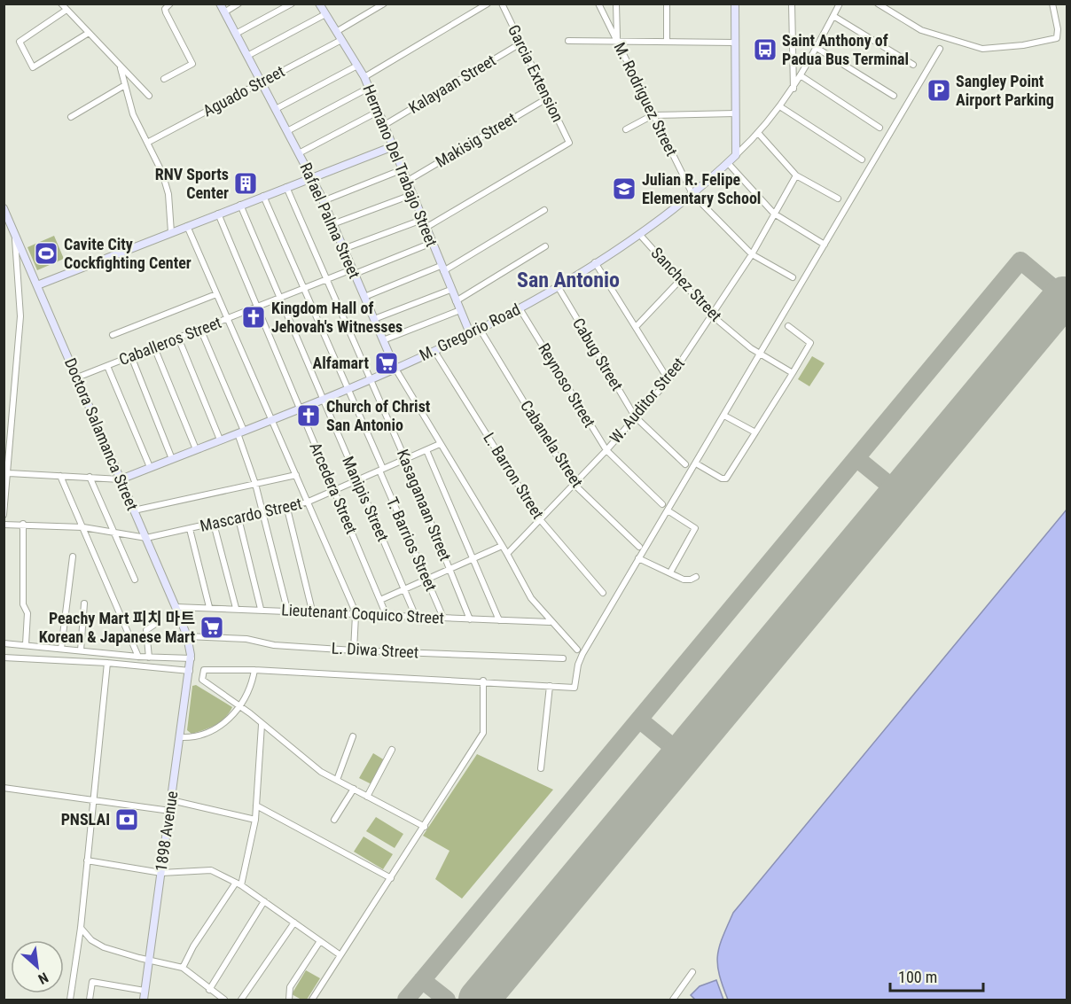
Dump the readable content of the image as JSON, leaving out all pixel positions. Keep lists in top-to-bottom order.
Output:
{
  "streets": {
    "street": [
      "Garcia Extension",
      "Kalayaan Street",
      "Aguado Street",
      "M. Rodriguez Street",
      "Makisig Street",
      "Hermano Del Trabajo Street",
      "Rafael Palma Street",
      "Sanchez Street",
      "M. Gregorio Road",
      "Caballeros Street",
      "Cabug Street",
      "Reynoso Street",
      "W. Auditor Street",
      "Doctora Salamanca Street",
      "Cabanela Street",
      "L. Barron Street",
      "Arcedera Street",
      "Manipis Street",
      "Kasaganaan Street",
      "Mascardo Street",
      "T. Barrios Street",
      "Lieutenant Coquico Street",
      "L. Diwa Street",
      "1898 Avenue"
    ]
  },
  "crossings": [
    ["Garcia Extension", "Kalayaan Street"],
    ["Garcia Extension", "Makisig Street"],
    ["Garcia Extension", "Hermano Del Trabajo Street"],
    ["Kalayaan Street", "Hermano Del Trabajo Street"],
    ["Aguado Street", "Hermano Del Trabajo Street"],
    ["Aguado Street", "Rafael Palma Street"],
    ["M. Rodriguez Street", "M. Gregorio Road"],
    ["M. Rodriguez Street", "W. Auditor Street"],
    ["Makisig Street", "Hermano Del Trabajo Street"],
    ["Hermano Del Trabajo Street", "M. Gregorio Road"],
    ["Hermano Del Trabajo Street", "Caballeros Street"],
    ["Rafael Palma Street", "M. Gregorio Road"],
    ["Rafael Palma Street", "Caballeros Street"],
    ["Rafael Palma Street", "W. Auditor Street"],
    ["Rafael Palma Street", "Mascardo Street"],
    ["Rafael Palma Street", "Lieutenant Coquico Street"],
    ["Sanchez Street", "M. Gregorio Road"],
    ["Sanchez Street", "W. Auditor Street"],
    ["M. Gregorio Road", "Cabug Street"],
    ["M. Gregorio Road", "Reynoso Street"],
    ["M. Gregorio Road", "Doctora Salamanca Street"],
    ["M. Gregorio Road", "Cabanela Street"],
    ["M. Gregorio Road", "L. Barron Street"],
    ["M. Gregorio Road", "Arcedera Street"],
    ["M. Gregorio Road", "Manipis Street"],
    ["M. Gregorio Road", "Kasaganaan Street"],
    ["M. Gregorio Road", "T. Barrios Street"],
    ["Caballeros Street", "Doctora Salamanca Street"],
    ["Caballeros Street", "Arcedera Street"],
    ["Caballeros Street", "Manipis Street"],
    ["Caballeros Street", "Kasaganaan Street"],
    ["Caballeros Street", "T. Barrios Street"],
    ["Cabug Street", "W. Auditor Street"],
    ["Reynoso Street", "W. Auditor Street"],
    ["W. Auditor Street", "Cabanela Street"],
    ["W. Auditor Street", "L. Barron Street"],
    ["Doctora Salamanca Street", "Mascardo Street"],
    ["Doctora Salamanca Street", "Lieutenant Coquico Street"],
    ["Doctora Salamanca Street", "L. Diwa Street"],
    ["Doctora Salamanca Street", "1898 Avenue"],
    ["Arcedera Street", "Mascardo Street"],
    ["Arcedera Street", "Lieutenant Coquico Street"],
    ["Manipis Street", "Mascardo Street"],
    ["Manipis Street", "Lieutenant Coquico Street"],
    ["Kasaganaan Street", "Mascardo Street"],
    ["Kasaganaan Street", "Lieutenant Coquico Street"],
    ["Mascardo Street", "T. Barrios Street"],
    ["T. Barrios Street", "Lieutenant Coquico Street"]
  ],
  "districts": ["San Antonio"],
  "places": {
    "bus stop": ["Saint Anthony of Padua Bus Terminal"],
    "parking": ["Sangley Point Airport Parking"],
    "building": ["RNV Sports Center"],
    "school or university": ["Julian R. Felipe Elementary School"],
    "sports": ["Cavite City Cockfighting Center"],
    "church": ["Kingdom Hall of Jehovah's Witnesses", "Church of Christ San Antonio"],
    "supermarket": ["Alfamart", "Peachy Mart 피치 마트 Korean & Japanese Mart"],
    "bank": ["PNSLAI"]
  },
  "scale_bar": "100 m",
  "north": "bottom right"
}
